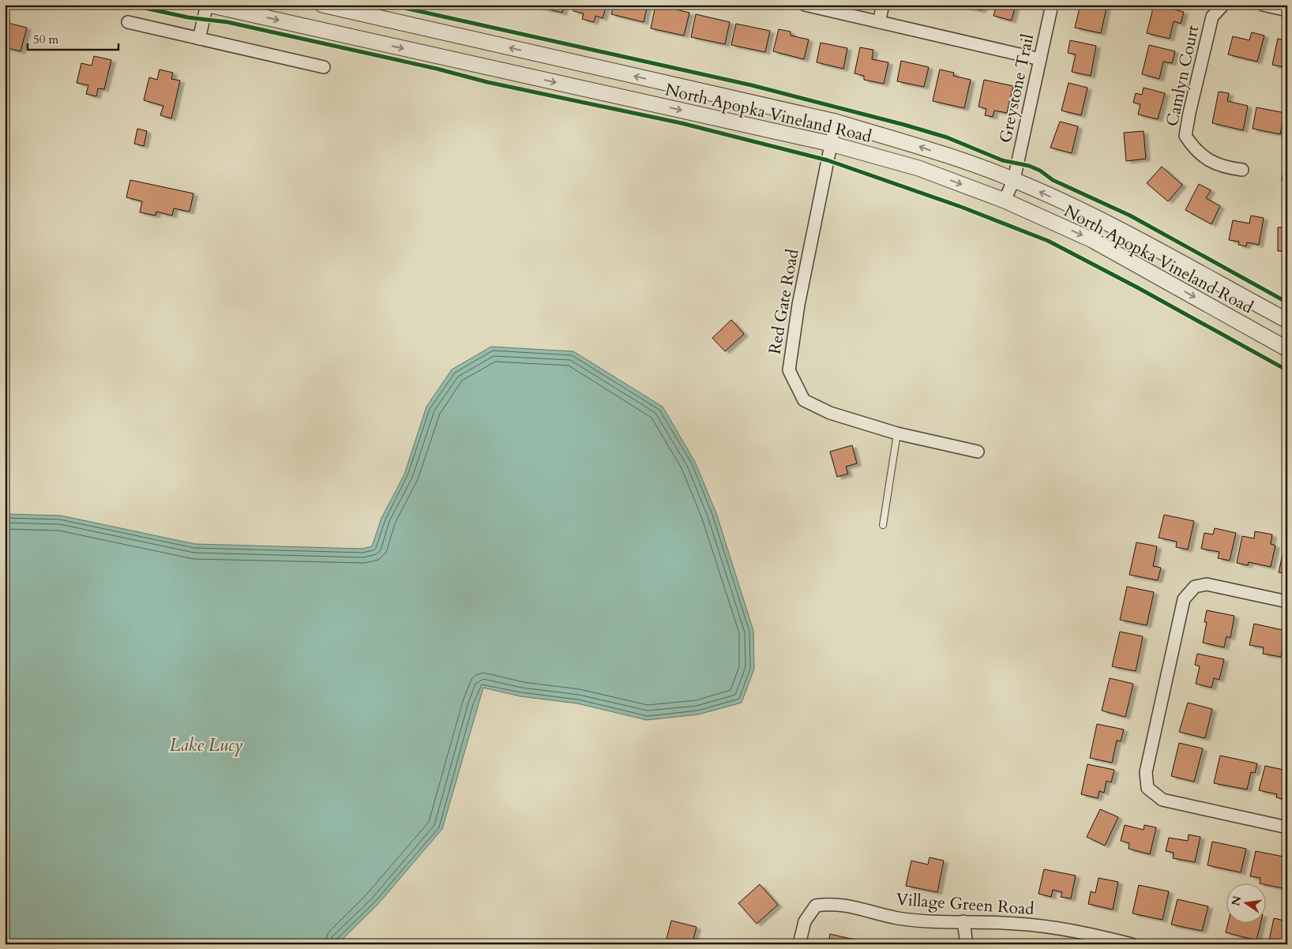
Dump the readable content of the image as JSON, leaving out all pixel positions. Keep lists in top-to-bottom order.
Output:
{
  "streets": {
    "street": [
      "Camlyn Court",
      "Greystone Trail",
      "North Apopka Vineland Road",
      "Red Gate Road",
      "Village Green Road"
    ]
  },
  "crossings": [
    ["Greystone Trail", "North Apopka Vineland Road"],
    ["North Apopka Vineland Road", "Red Gate Road"]
  ],
  "water": ["Lake Lucy"],
  "scale_bar": "50 m",
  "north": "left"
}
